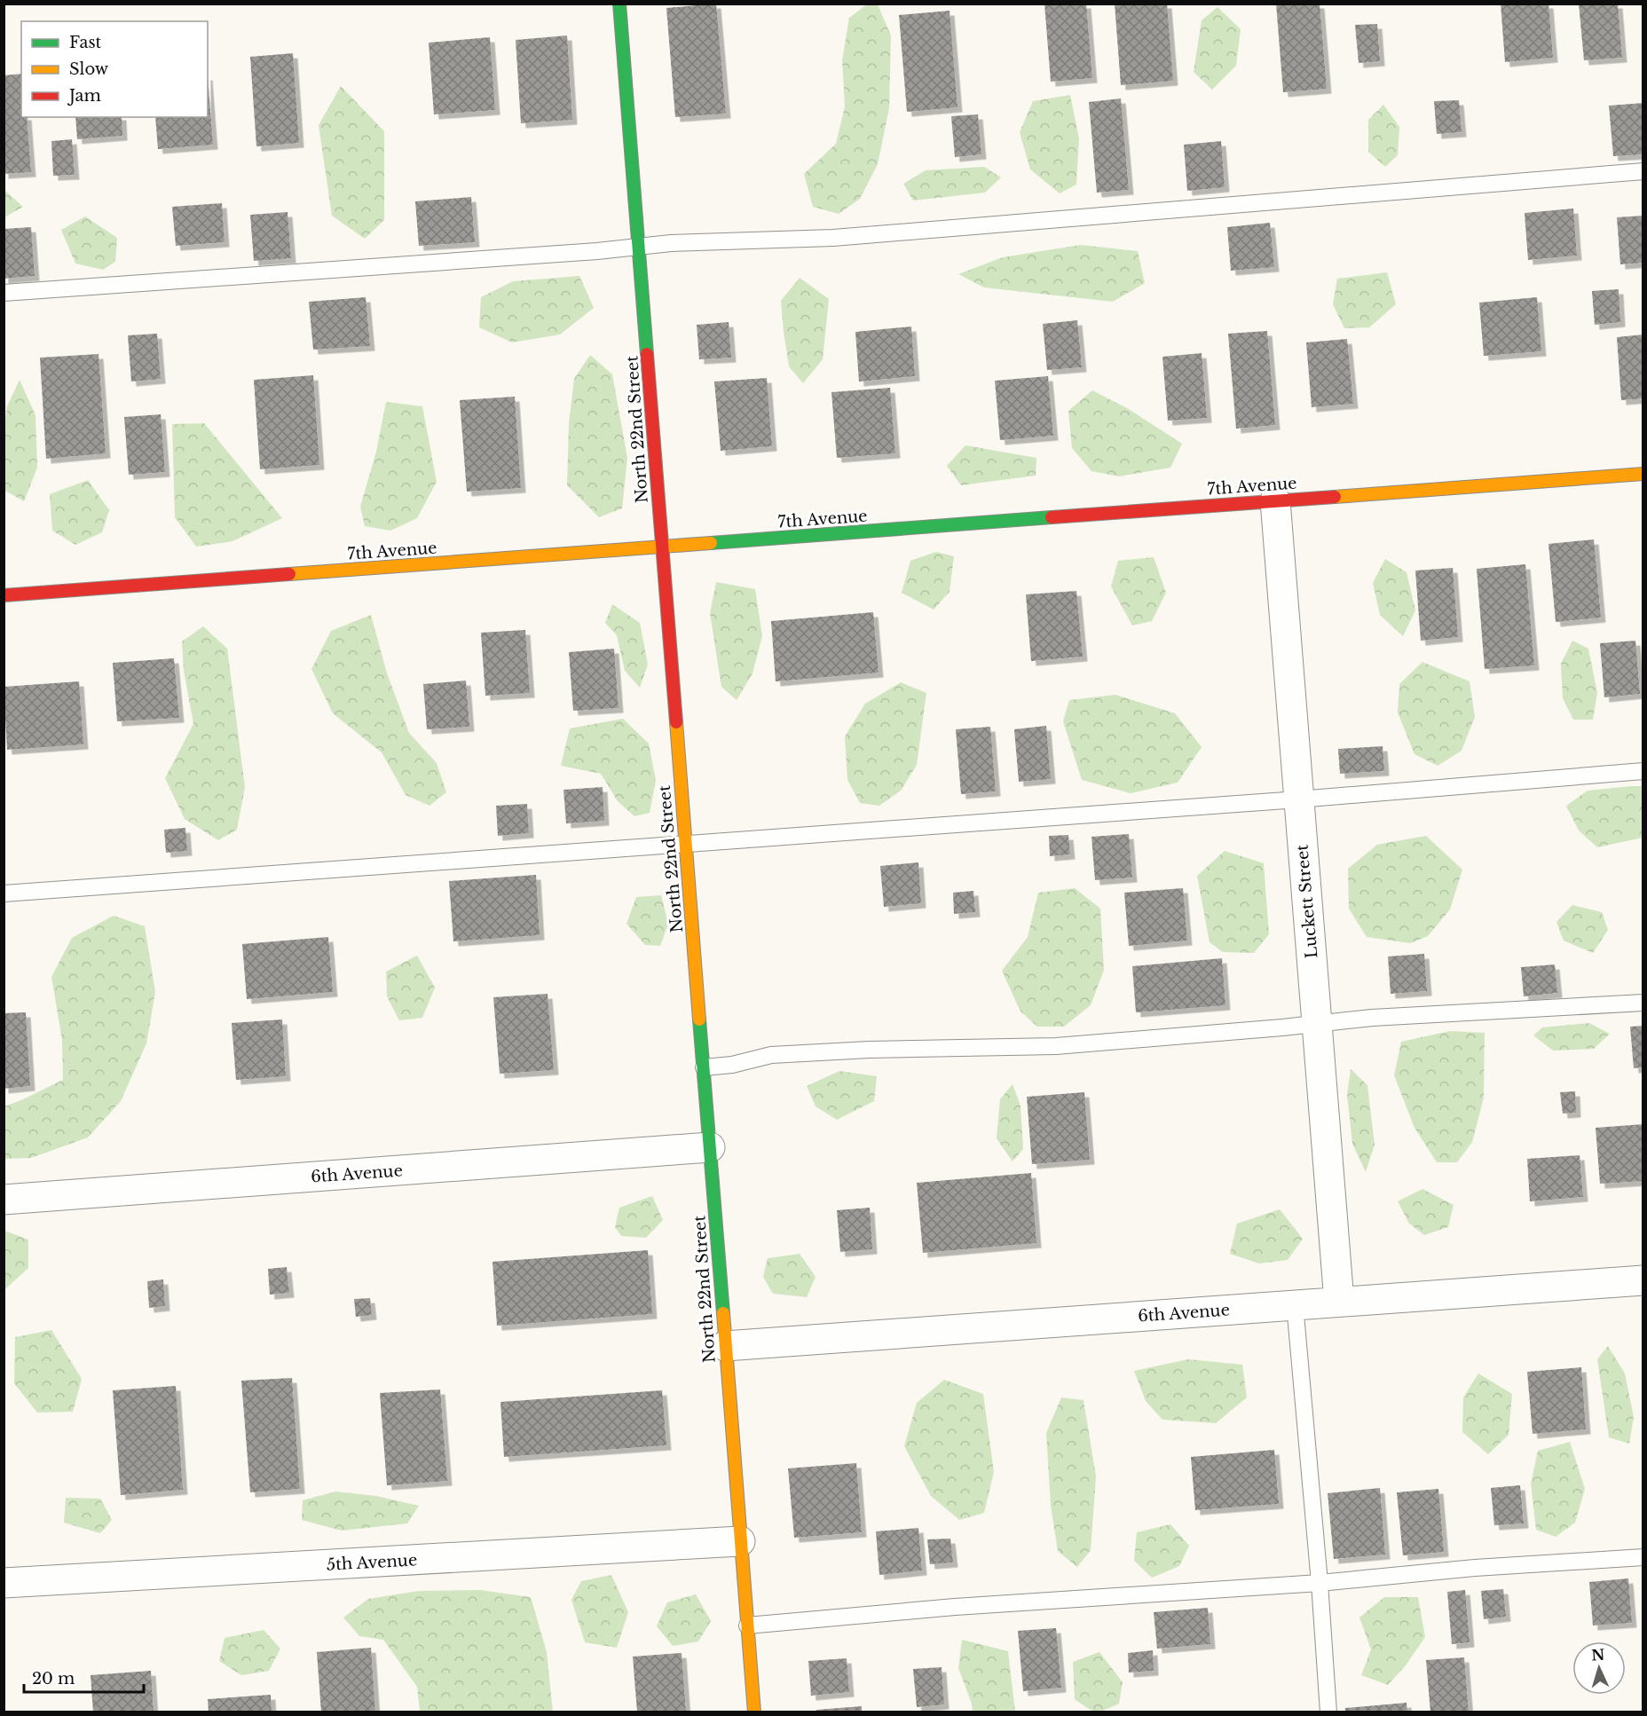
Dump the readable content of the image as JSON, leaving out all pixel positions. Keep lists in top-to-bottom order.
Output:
{
  "streets": {
    "street": [
      "North 22nd Street",
      "7th Avenue",
      "Luckett Street",
      "6th Avenue",
      "5th Avenue"
    ]
  },
  "crossings": [
    ["North 22nd Street", "7th Avenue"],
    ["North 22nd Street", "6th Avenue"],
    ["North 22nd Street", "5th Avenue"],
    ["7th Avenue", "Luckett Street"],
    ["Luckett Street", "6th Avenue"]
  ],
  "legend": ["Fast", "Slow", "Jam"],
  "scale_bar": "20 m",
  "north": "top"
}
